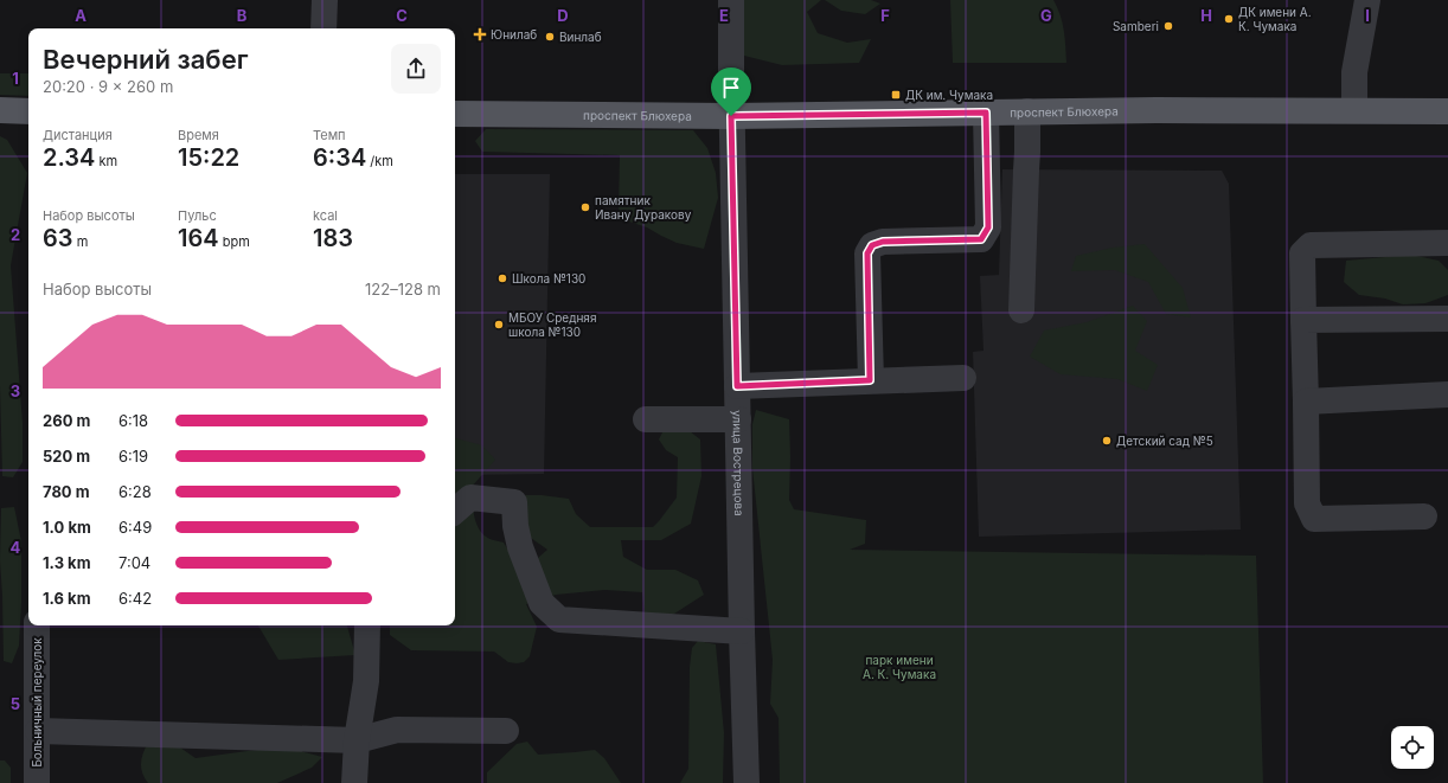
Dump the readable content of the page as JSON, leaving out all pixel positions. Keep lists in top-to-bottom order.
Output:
{
  "streets": {
    "main road": ["проспект Блюхера"],
    "street": ["улица Вострецова", "Больничный переулок"]
  },
  "crossings": [
    ["проспект Блюхера", "улица Вострецова"]
  ],
  "parks": ["парк имени А. К. Чумака"],
  "places": {
    "other": [
      "ДК имени А. К. Чумака",
      "Samberi",
      "Винлаб",
      "памятник Ивану Дуракову",
      "Школа №130",
      "МБОУ Средняя школа №130",
      "Детский сад №5"
    ],
    "health": ["Юнилаб"],
    "transit": ["ДК им. Чумака"]
  },
  "page": {
    "heading": ["Вечерний забег", "20:20 · 9 × 260 m"],
    "stats": [
      ["Дистанция", "2.34 km"],
      ["Время", "15:22"],
      ["Темп", "6:34 /km"],
      ["Набор высоты", "63 m"],
      ["Пульс", "164 bpm"],
      ["kcal", "183"]
    ],
    "chart": ["Набор высоты", "122–128 m"],
    "list": [
      {
        "name": "260 m",
        "note": "6:18"
      },
      {
        "name": "520 m",
        "note": "6:19"
      },
      {
        "name": "780 m",
        "note": "6:28"
      },
      {
        "name": "1.0 km",
        "note": "6:49"
      },
      {
        "name": "1.3 km",
        "note": "7:04"
      },
      {
        "name": "1.6 km",
        "note": "6:42"
      }
    ]
  },
  "grid": {
    "columns": [
      "A",
      "B",
      "C",
      "D",
      "E",
      "F",
      "G",
      "H",
      "I"
    ],
    "rows": [
      "1",
      "2",
      "3",
      "4",
      "5"
    ]
  }
}
